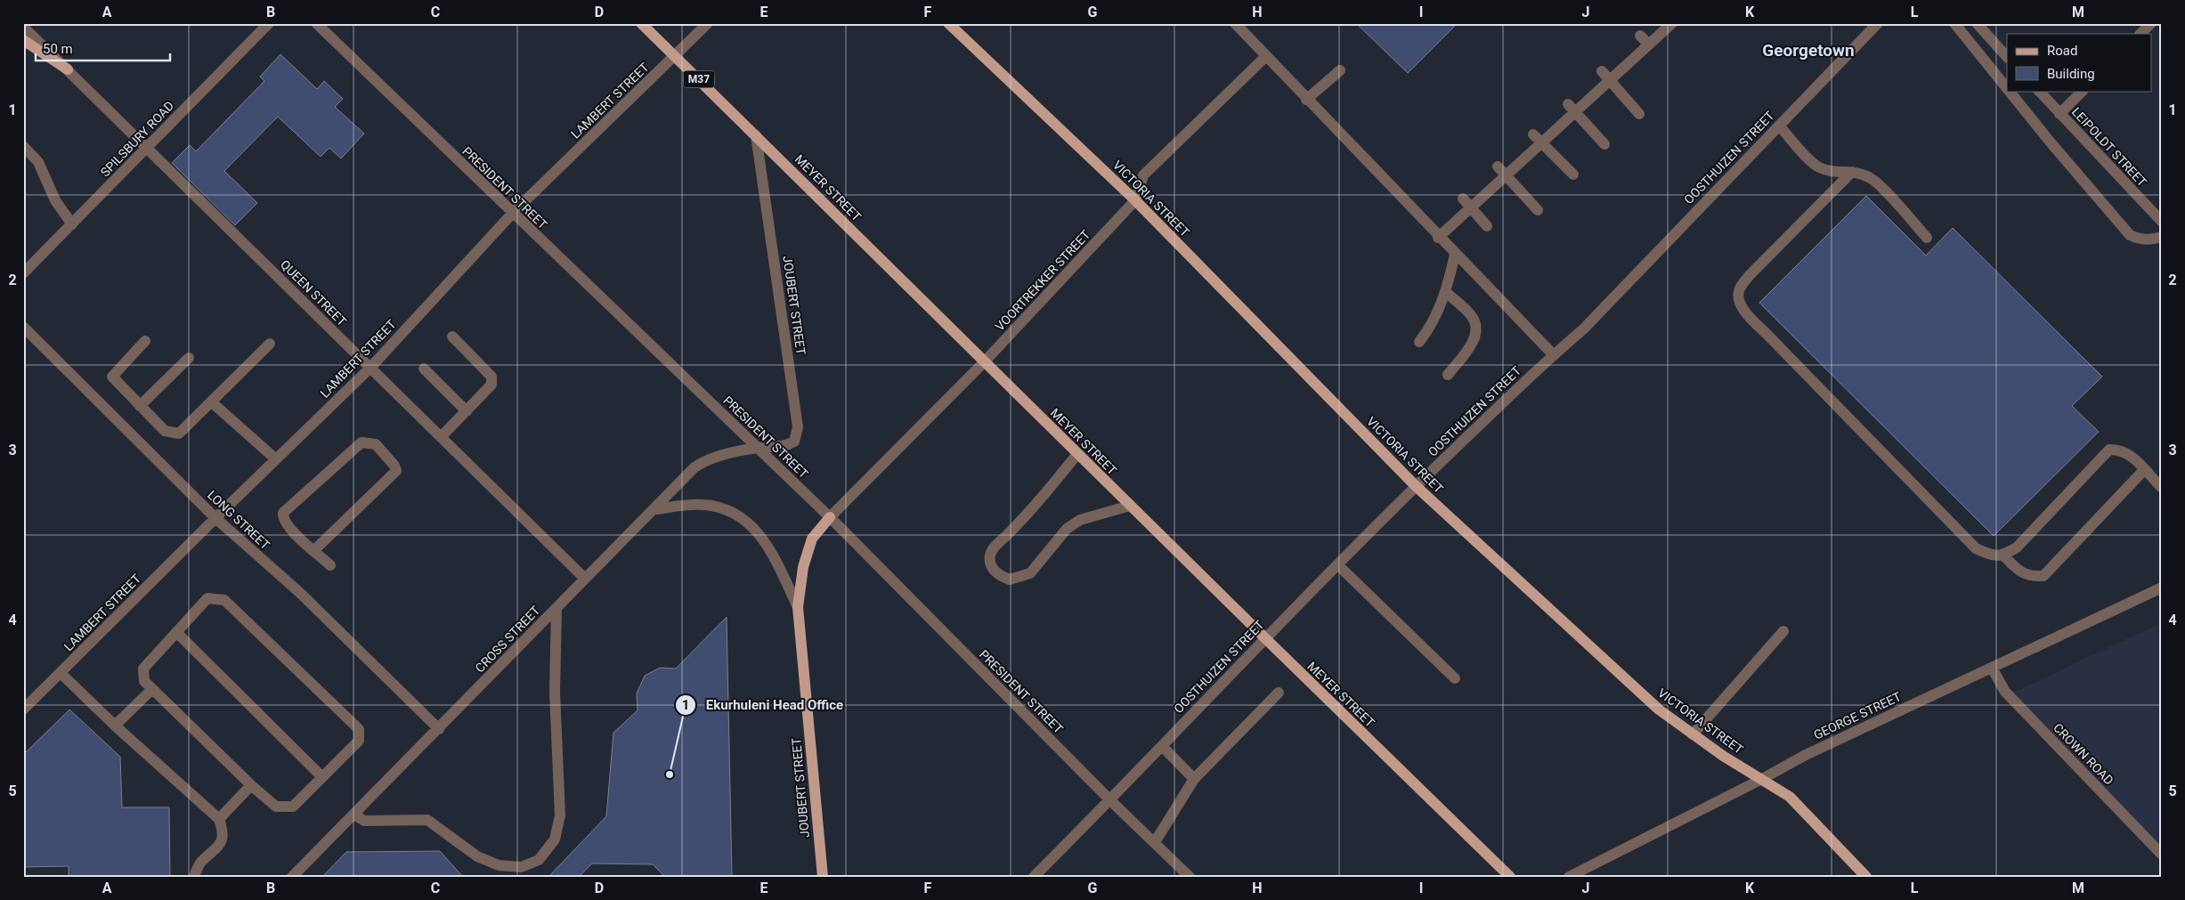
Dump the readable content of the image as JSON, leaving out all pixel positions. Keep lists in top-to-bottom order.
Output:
{
  "streets": {
    "main road": [
      "M37",
      "MEYER STREET",
      "VICTORIA STREET",
      "JOUBERT STREET"
    ],
    "street": [
      "LAMBERT STREET",
      "SPILSBURY ROAD",
      "LEIPOLDT STREET",
      "OOSTHUIZEN STREET",
      "PRESIDENT STREET",
      "VOORTREKKER STREET",
      "QUEEN STREET",
      "LONG STREET",
      "CROSS STREET",
      "GEORGE STREET",
      "CROWN ROAD"
    ]
  },
  "crossings": [
    ["LAMBERT STREET", "PRESIDENT STREET"],
    ["LAMBERT STREET", "MEYER STREET"],
    ["LAMBERT STREET", "QUEEN STREET"],
    ["LAMBERT STREET", "LONG STREET"],
    ["SPILSBURY ROAD", "QUEEN STREET"],
    ["OOSTHUIZEN STREET", "PRESIDENT STREET"],
    ["OOSTHUIZEN STREET", "MEYER STREET"],
    ["OOSTHUIZEN STREET", "VICTORIA STREET"],
    ["PRESIDENT STREET", "VOORTREKKER STREET"],
    ["PRESIDENT STREET", "JOUBERT STREET"],
    ["PRESIDENT STREET", "CROSS STREET"],
    ["MEYER STREET", "VOORTREKKER STREET"],
    ["MEYER STREET", "JOUBERT STREET"],
    ["VICTORIA STREET", "VOORTREKKER STREET"],
    ["VICTORIA STREET", "GEORGE STREET"],
    ["VOORTREKKER STREET", "JOUBERT STREET"],
    ["QUEEN STREET", "CROSS STREET"],
    ["JOUBERT STREET", "CROSS STREET"],
    ["LONG STREET", "CROSS STREET"],
    ["GEORGE STREET", "CROWN ROAD"]
  ],
  "districts": ["Georgetown"],
  "places": ["Ekurhuleni Head Office"],
  "legend": ["Road", "Building"],
  "scale_bar": "50 m",
  "grid": {
    "columns": [
      "A",
      "B",
      "C",
      "D",
      "E",
      "F",
      "G",
      "H",
      "I",
      "J",
      "K",
      "L",
      "M"
    ],
    "rows": [
      "1",
      "2",
      "3",
      "4",
      "5"
    ]
  }
}
